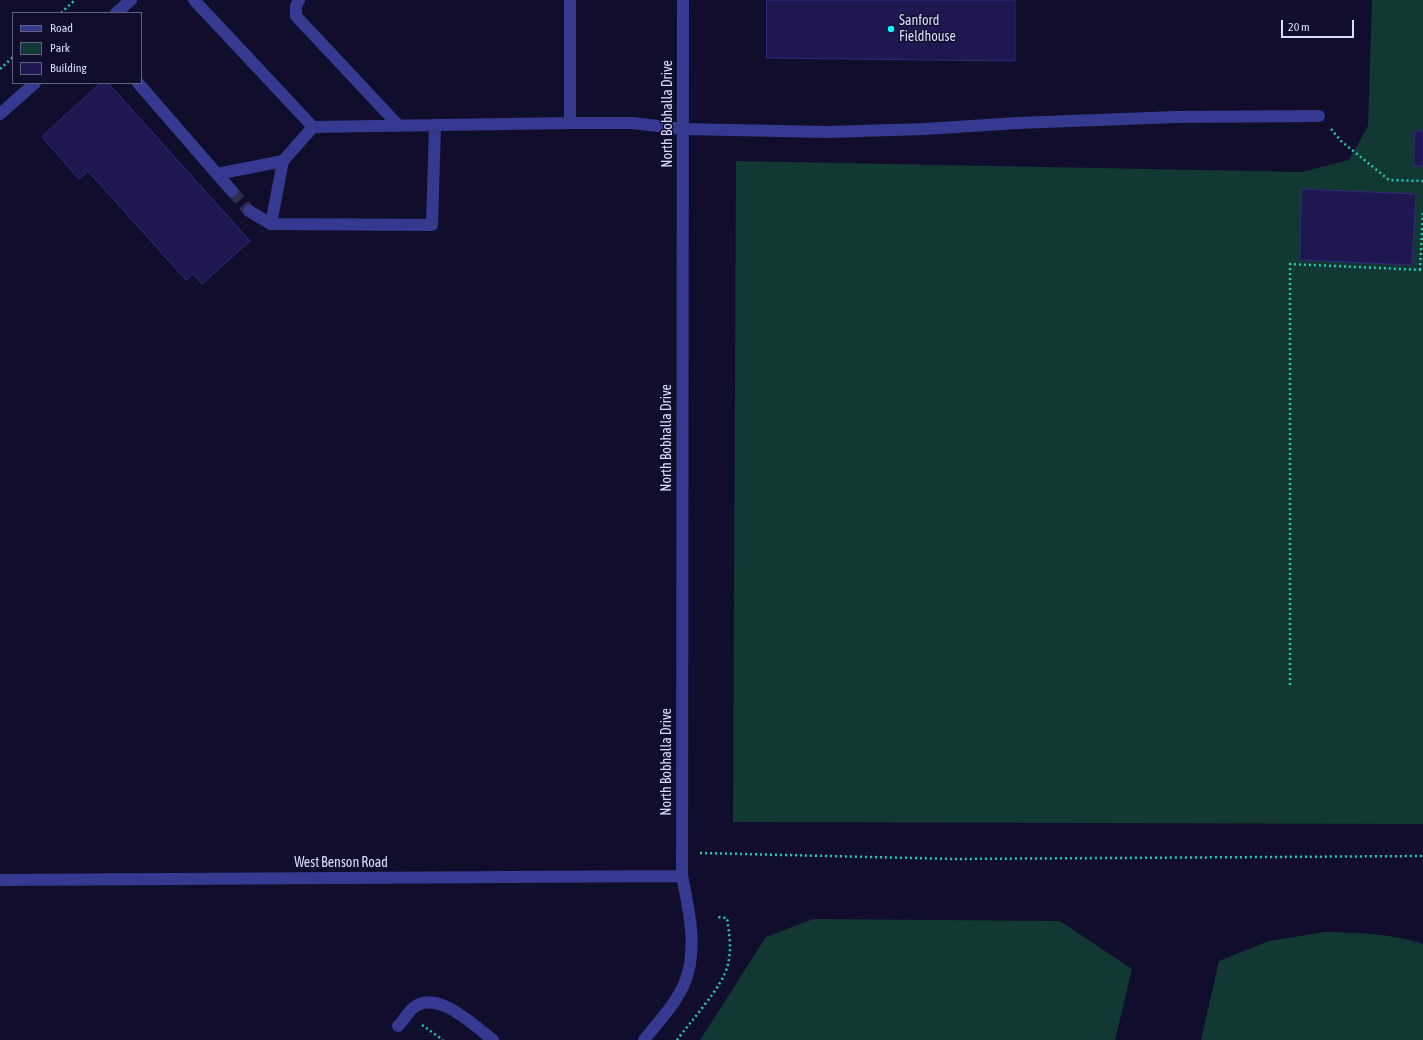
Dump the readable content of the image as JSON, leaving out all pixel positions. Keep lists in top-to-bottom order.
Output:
{
  "streets": {
    "street": ["North Bobhalla Drive", "West Benson Road"]
  },
  "crossings": [
    ["North Bobhalla Drive", "West Benson Road"]
  ],
  "places": ["Sanford Fieldhouse"],
  "legend": ["Road", "Park", "Building"],
  "scale_bar": "20 m"
}
